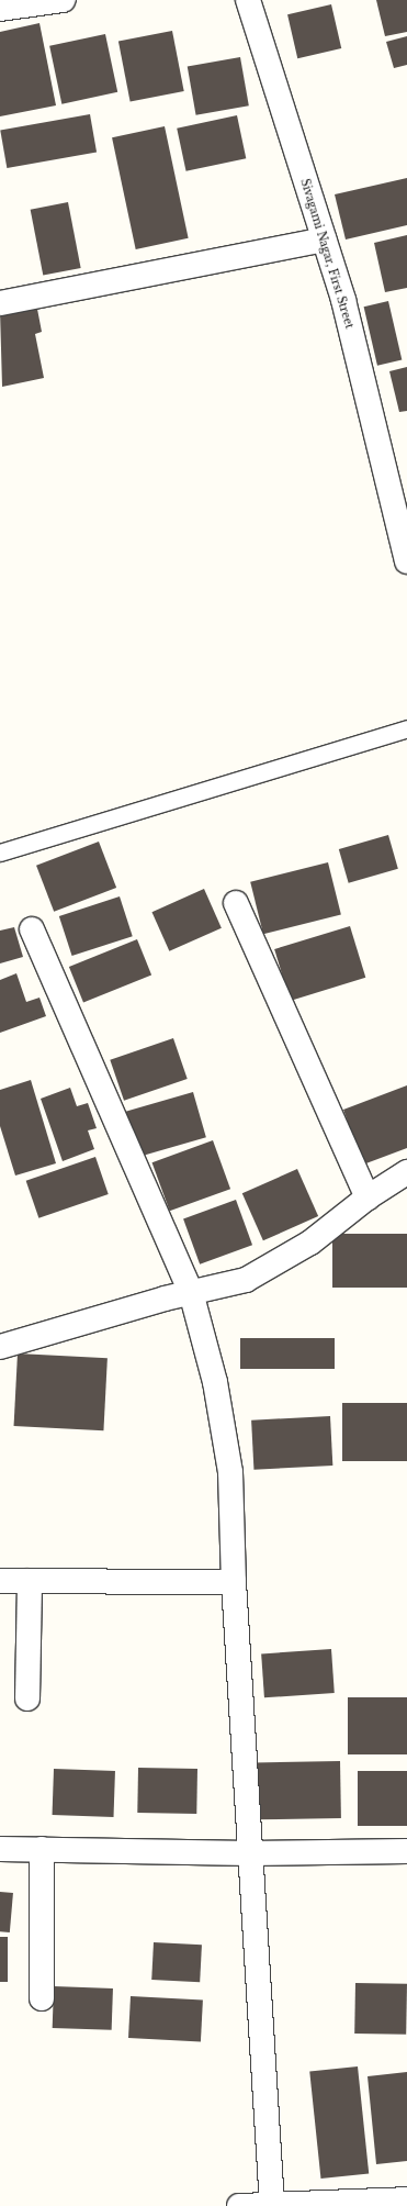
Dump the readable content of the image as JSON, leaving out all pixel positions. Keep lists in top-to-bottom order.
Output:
{
  "streets": {
    "street": ["Sivagami Nagar, First Street"]
  }
}
